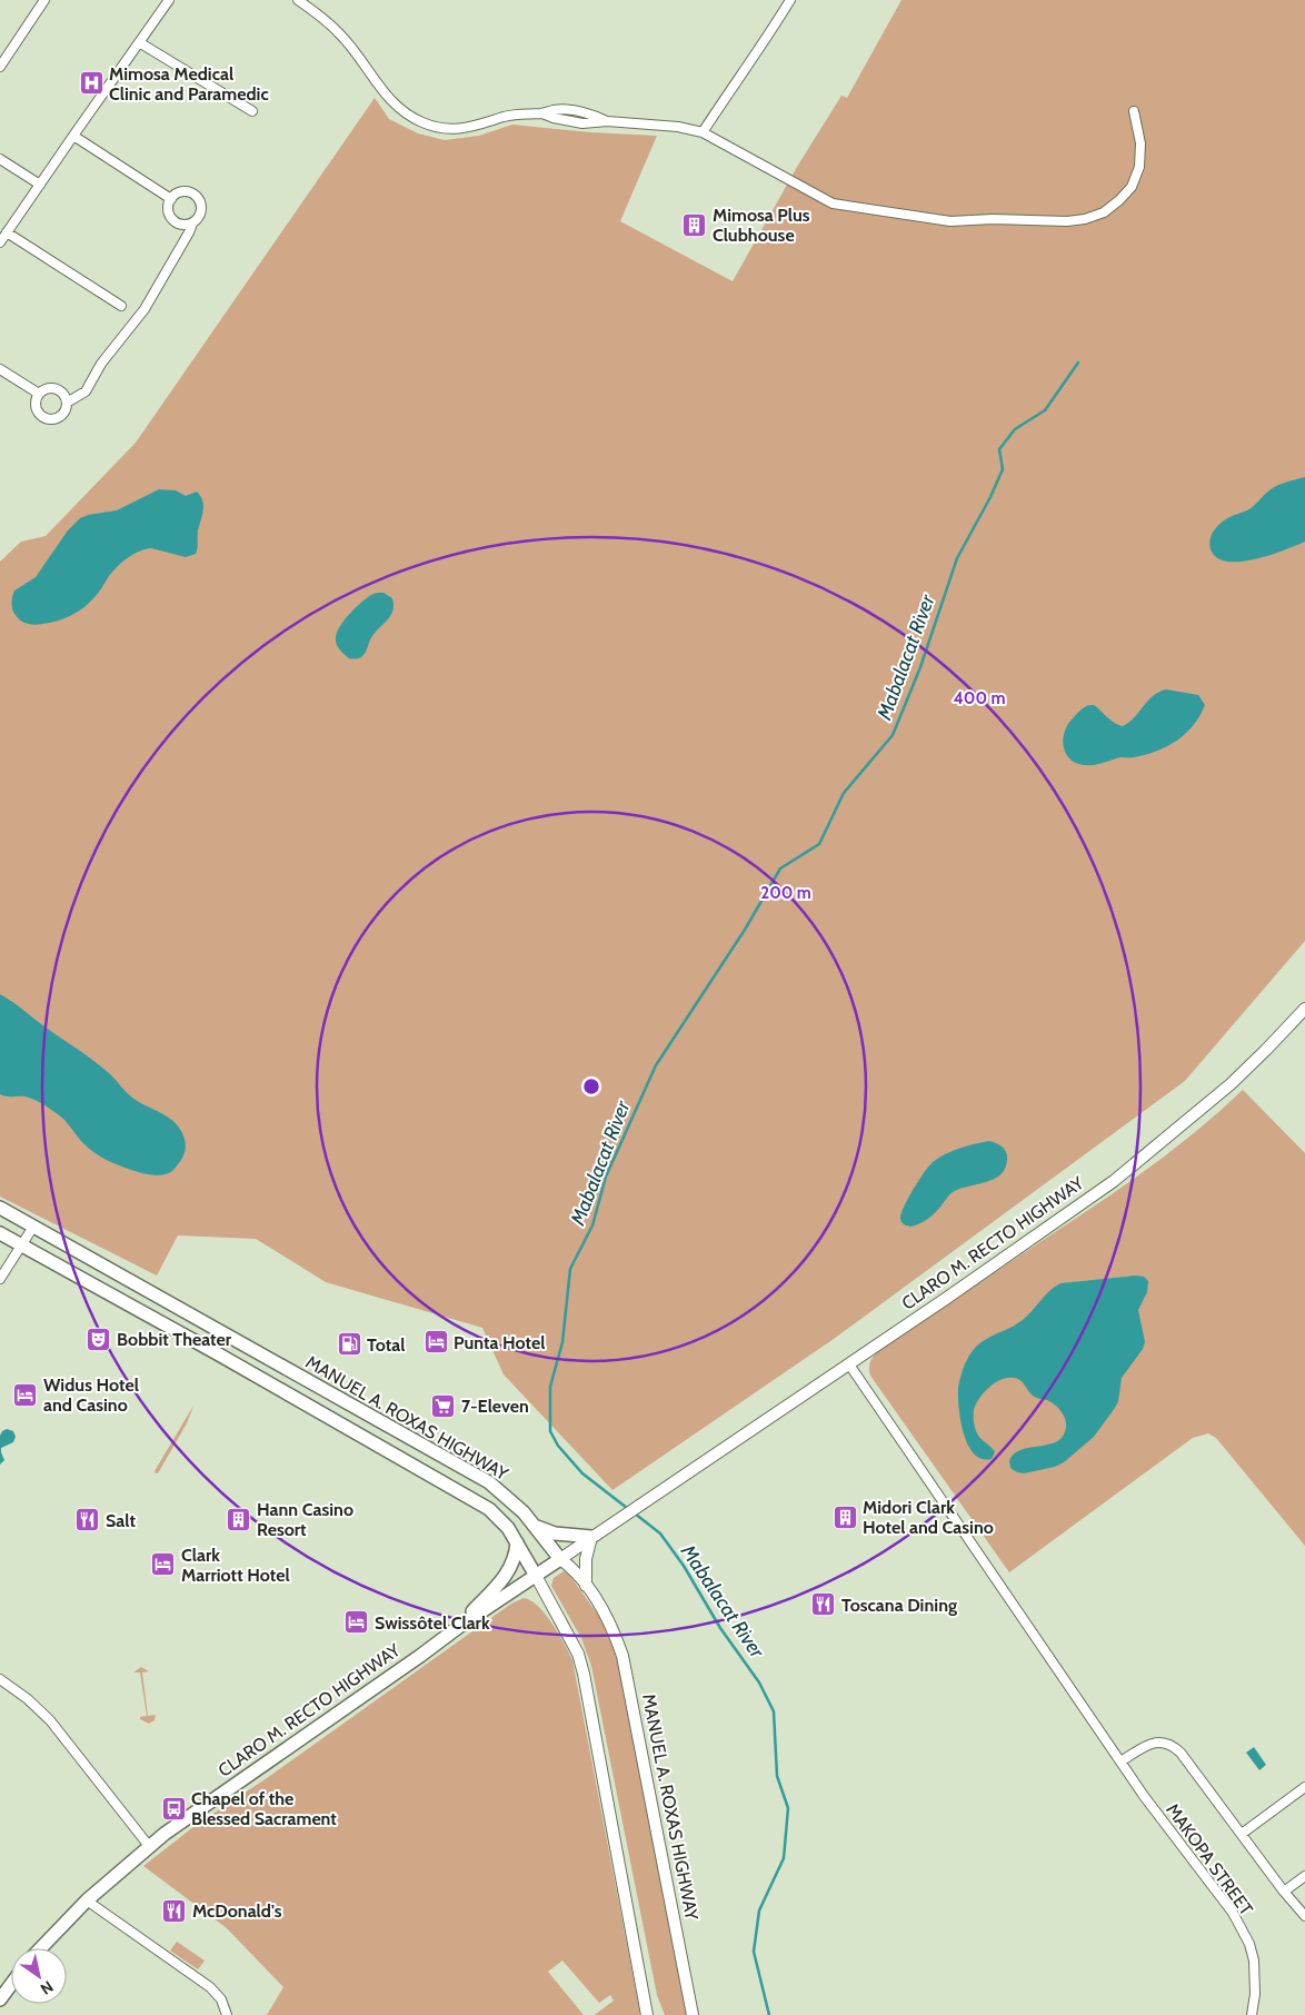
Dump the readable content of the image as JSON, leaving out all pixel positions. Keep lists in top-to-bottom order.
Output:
{
  "streets": {
    "main road": ["CLARO M. RECTO HIGHWAY", "MANUEL A. ROXAS HIGHWAY"],
    "street": ["MAKOPA STREET"]
  },
  "crossings": [
    ["CLARO M. RECTO HIGHWAY", "MANUEL A. ROXAS HIGHWAY"],
    ["CLARO M. RECTO HIGHWAY", "MAKOPA STREET"]
  ],
  "water": ["Mabalacat River"],
  "places": {
    "hospital": ["Mimosa Medical Clinic and Paramedic"],
    "building": ["Mimosa Plus Clubhouse", "Midori Clark Hotel and Casino", "Hann Casino Resort"],
    "theatre": ["Bobbit Theater"],
    "hotel": [
      "Punta Hotel",
      "Widus Hotel and Casino",
      "Clark Marriott Hotel",
      "Swissôtel Clark"
    ],
    "fuel station": ["Total"],
    "supermarket": ["7-Eleven"],
    "restaurant": ["Salt", "Toscana Dining", "McDonald's"],
    "bus stop": ["Chapel of the Blessed Sacrament"]
  },
  "north": "bottom right",
  "rings": ["400 m", "200 m"]
}
